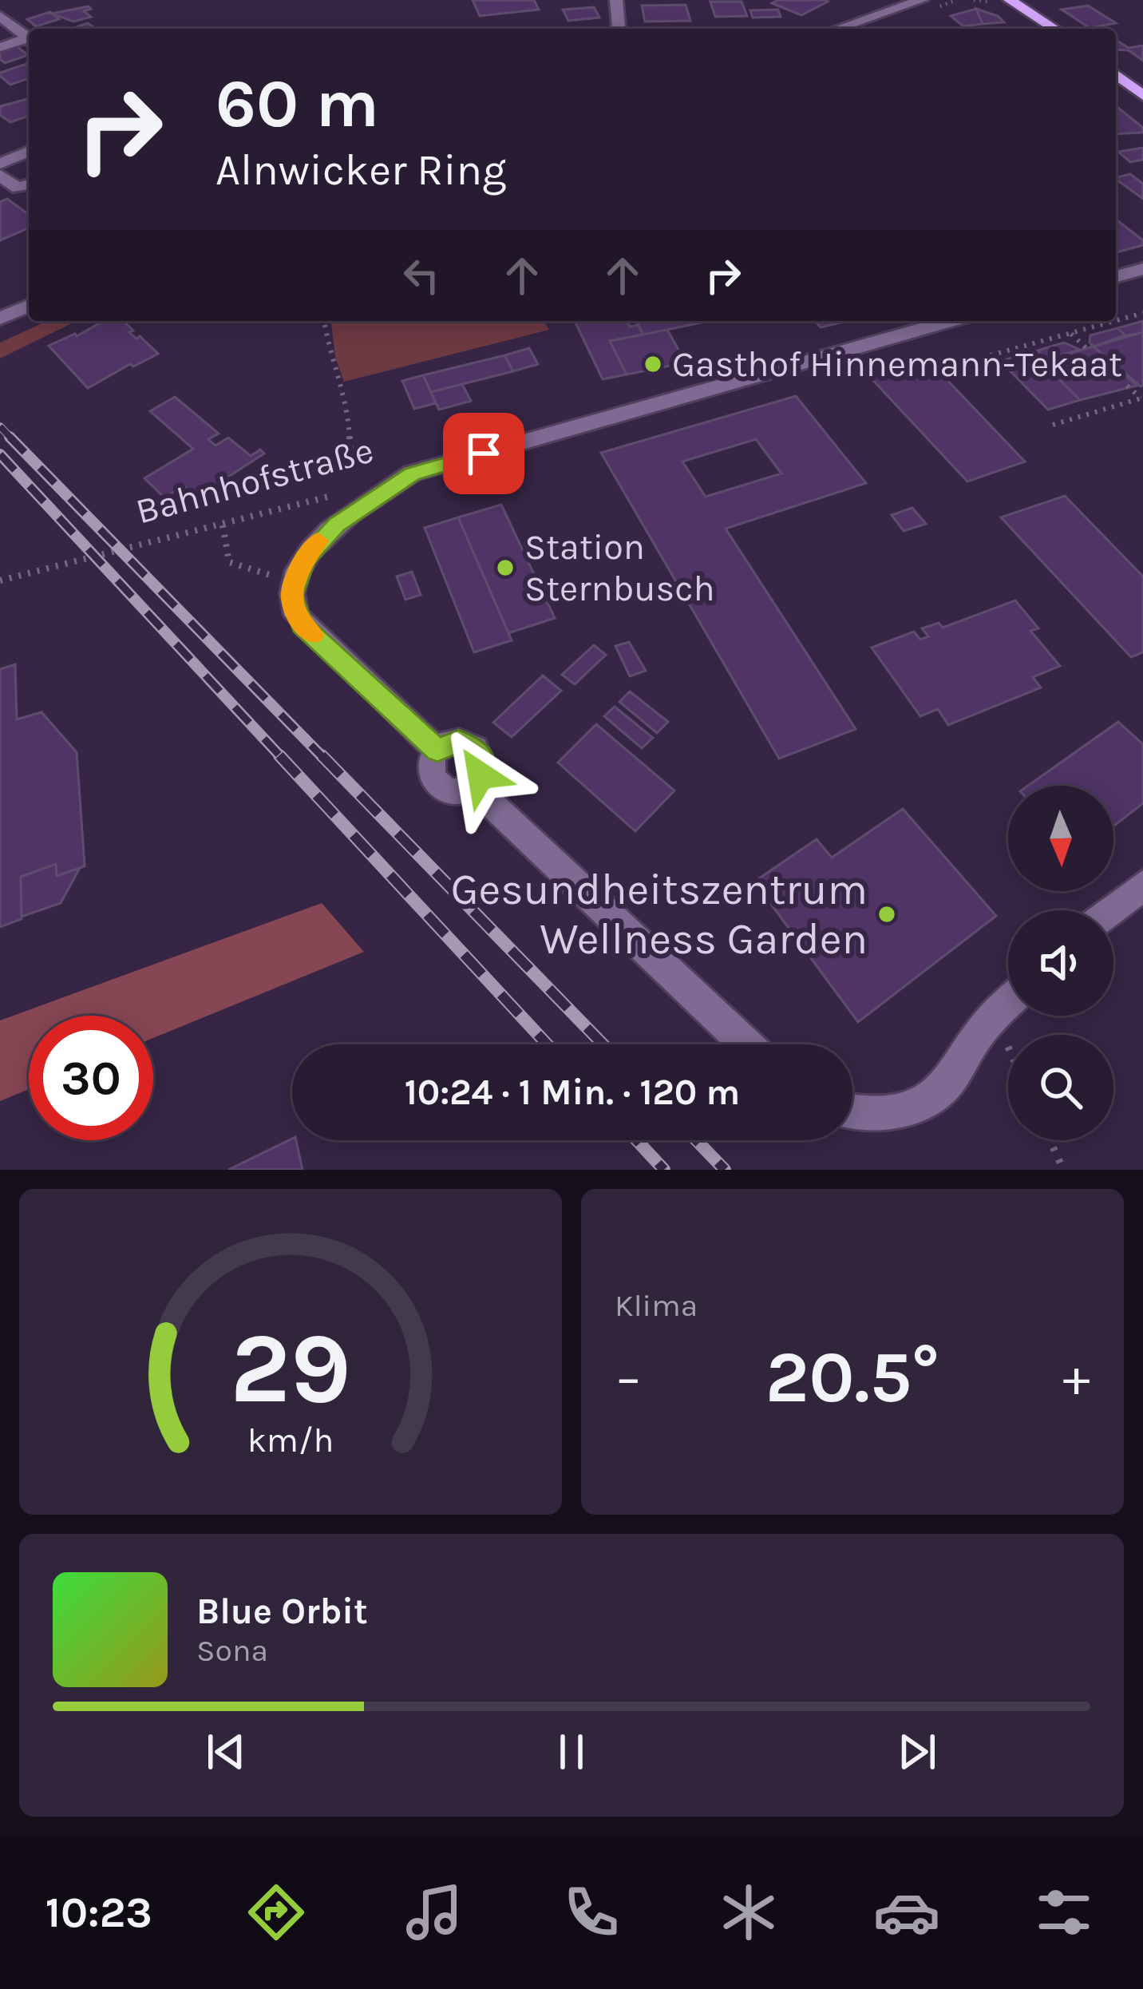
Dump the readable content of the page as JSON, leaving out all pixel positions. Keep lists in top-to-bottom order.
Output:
{
  "streets": {
    "street": ["Bahnhofstraße"]
  },
  "places": ["Gasthof Hinnemann-Tekaat", "Station Sternbusch", "Gesundheitszentrum Wellness Garden"],
  "north": "bottom",
  "page": {
    "turn": ["60 m", "Alnwicker Ring"],
    "limit": "30",
    "trip": "10:24 · 1 Min. · 120 m",
    "tile": "Klima",
    "heat": ["−", "20.5°", "+"],
    "song": ["Blue Orbit", "Sona"],
    "tabs": "10:23",
    "gauge": ["29", "km/h"]
  }
}
